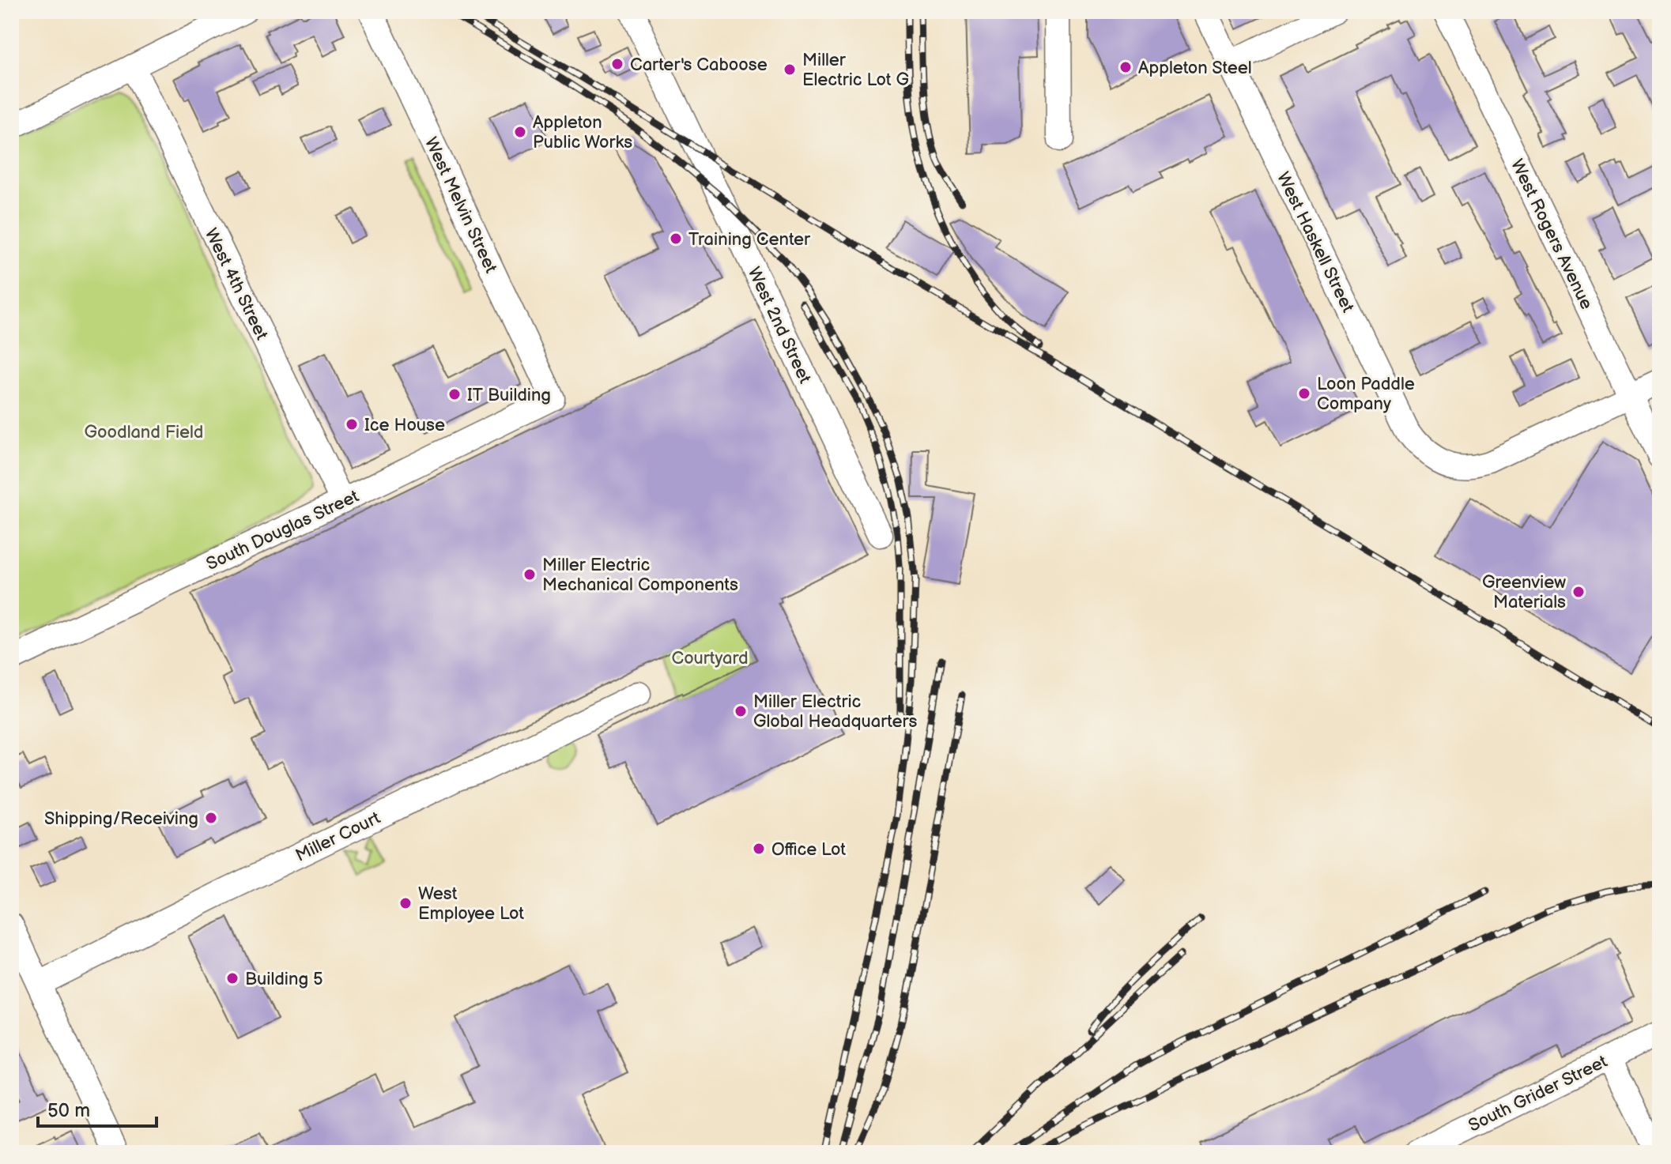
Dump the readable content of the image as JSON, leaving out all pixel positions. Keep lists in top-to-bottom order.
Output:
{
  "streets": {
    "street": [
      "West Melvin Street",
      "West Rogers Avenue",
      "West Haskell Street",
      "West 4th Street",
      "West 2nd Street",
      "South Douglas Street",
      "Miller Court",
      "South Grider Street"
    ]
  },
  "crossings": [
    ["West Melvin Street", "South Douglas Street"],
    ["West Rogers Avenue", "West Haskell Street"],
    ["West 4th Street", "South Douglas Street"]
  ],
  "parks": ["Goodland Field", "Courtyard"],
  "places": [
    "Carter's Caboose",
    "Appleton Steel",
    "Miller Electric Lot G",
    "Appleton Public Works",
    "Training Center",
    "Loon Paddle Company",
    "IT Building",
    "Ice House",
    "Miller Electric Mechanical Components",
    "Greenview Materials",
    "Miller Electric Global Headquarters",
    "Shipping/Receiving",
    "Office Lot",
    "West Employee Lot",
    "Building 5"
  ],
  "scale_bar": "50 m"
}
